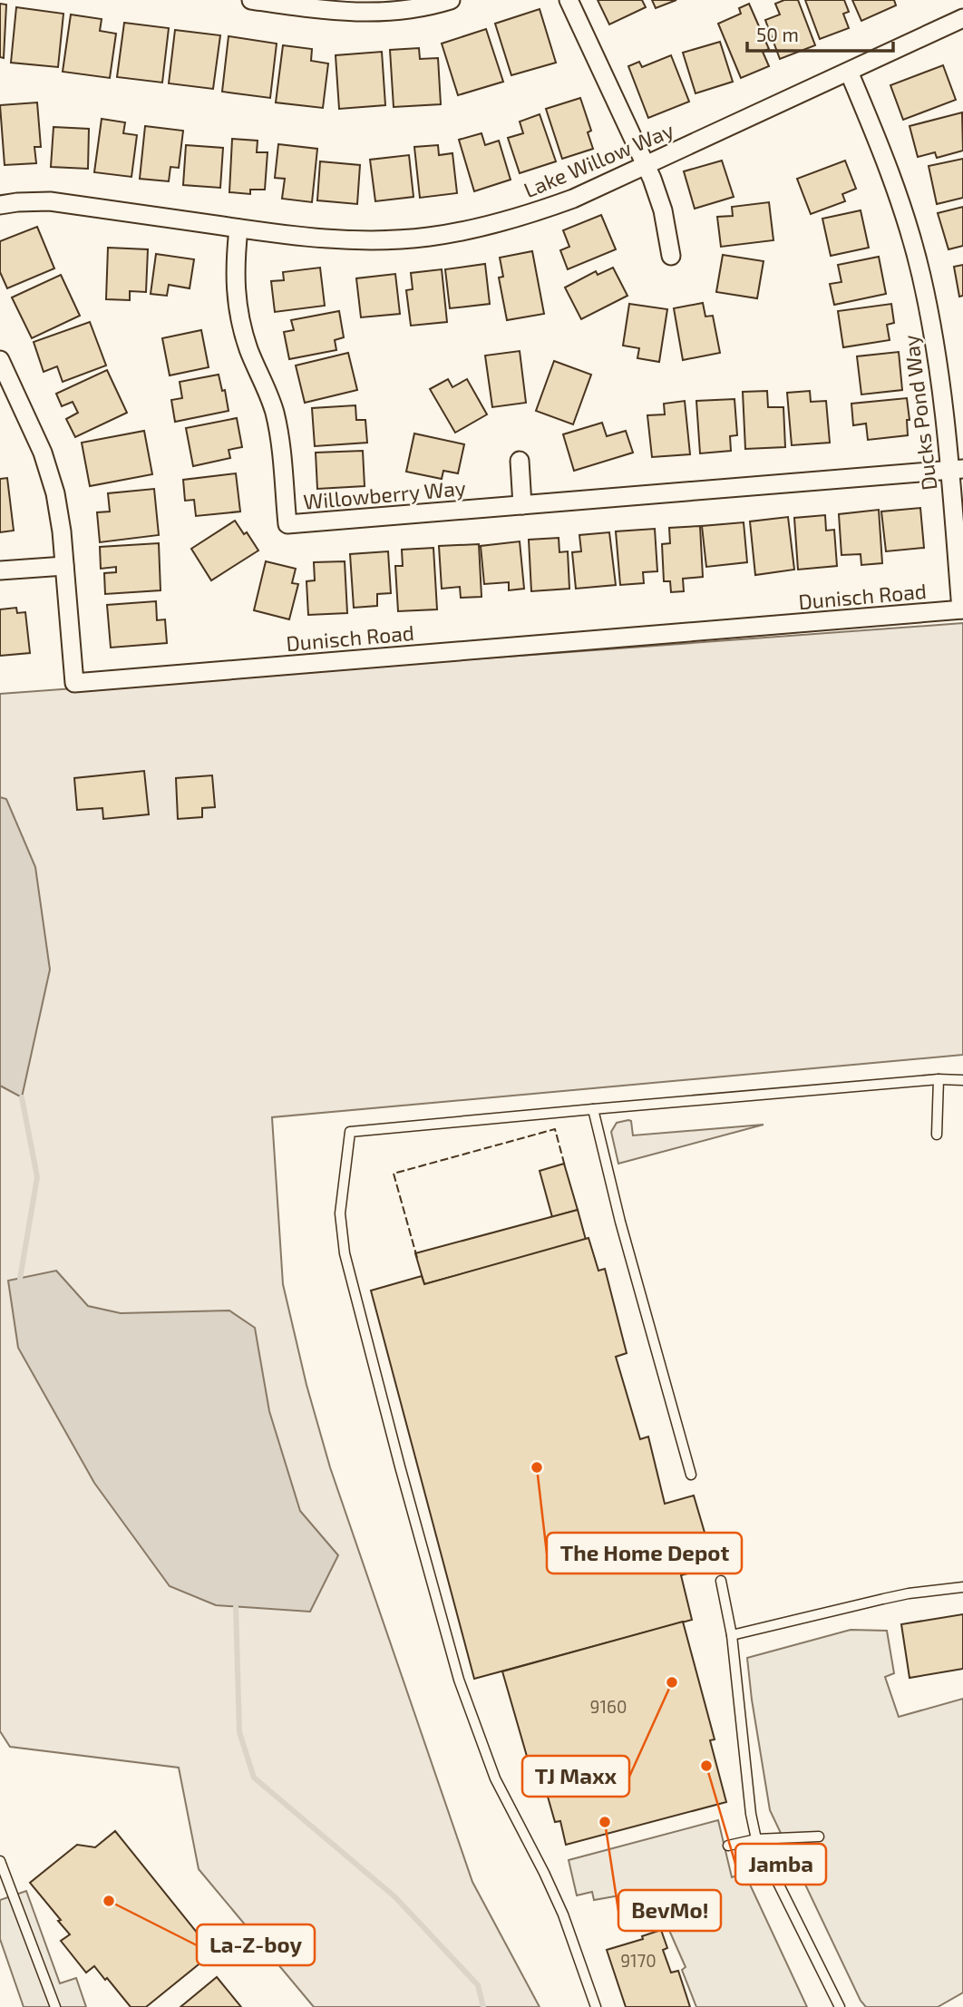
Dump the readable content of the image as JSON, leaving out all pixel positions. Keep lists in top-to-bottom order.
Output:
{
  "streets": {
    "street": [
      "Lake Willow Way",
      "Ducks Pond Way",
      "Willowberry Way",
      "Dunisch Road"
    ]
  },
  "crossings": [
    ["Lake Willow Way", "Ducks Pond Way"],
    ["Lake Willow Way", "Willowberry Way"],
    ["Ducks Pond Way", "Willowberry Way"],
    ["Ducks Pond Way", "Dunisch Road"]
  ],
  "places": [
    "The Home Depot",
    "TJ Maxx",
    "Jamba",
    "BevMo!",
    "La-Z-boy"
  ],
  "house_numbers": ["9160", "9170"],
  "scale_bar": "50 m"
}
